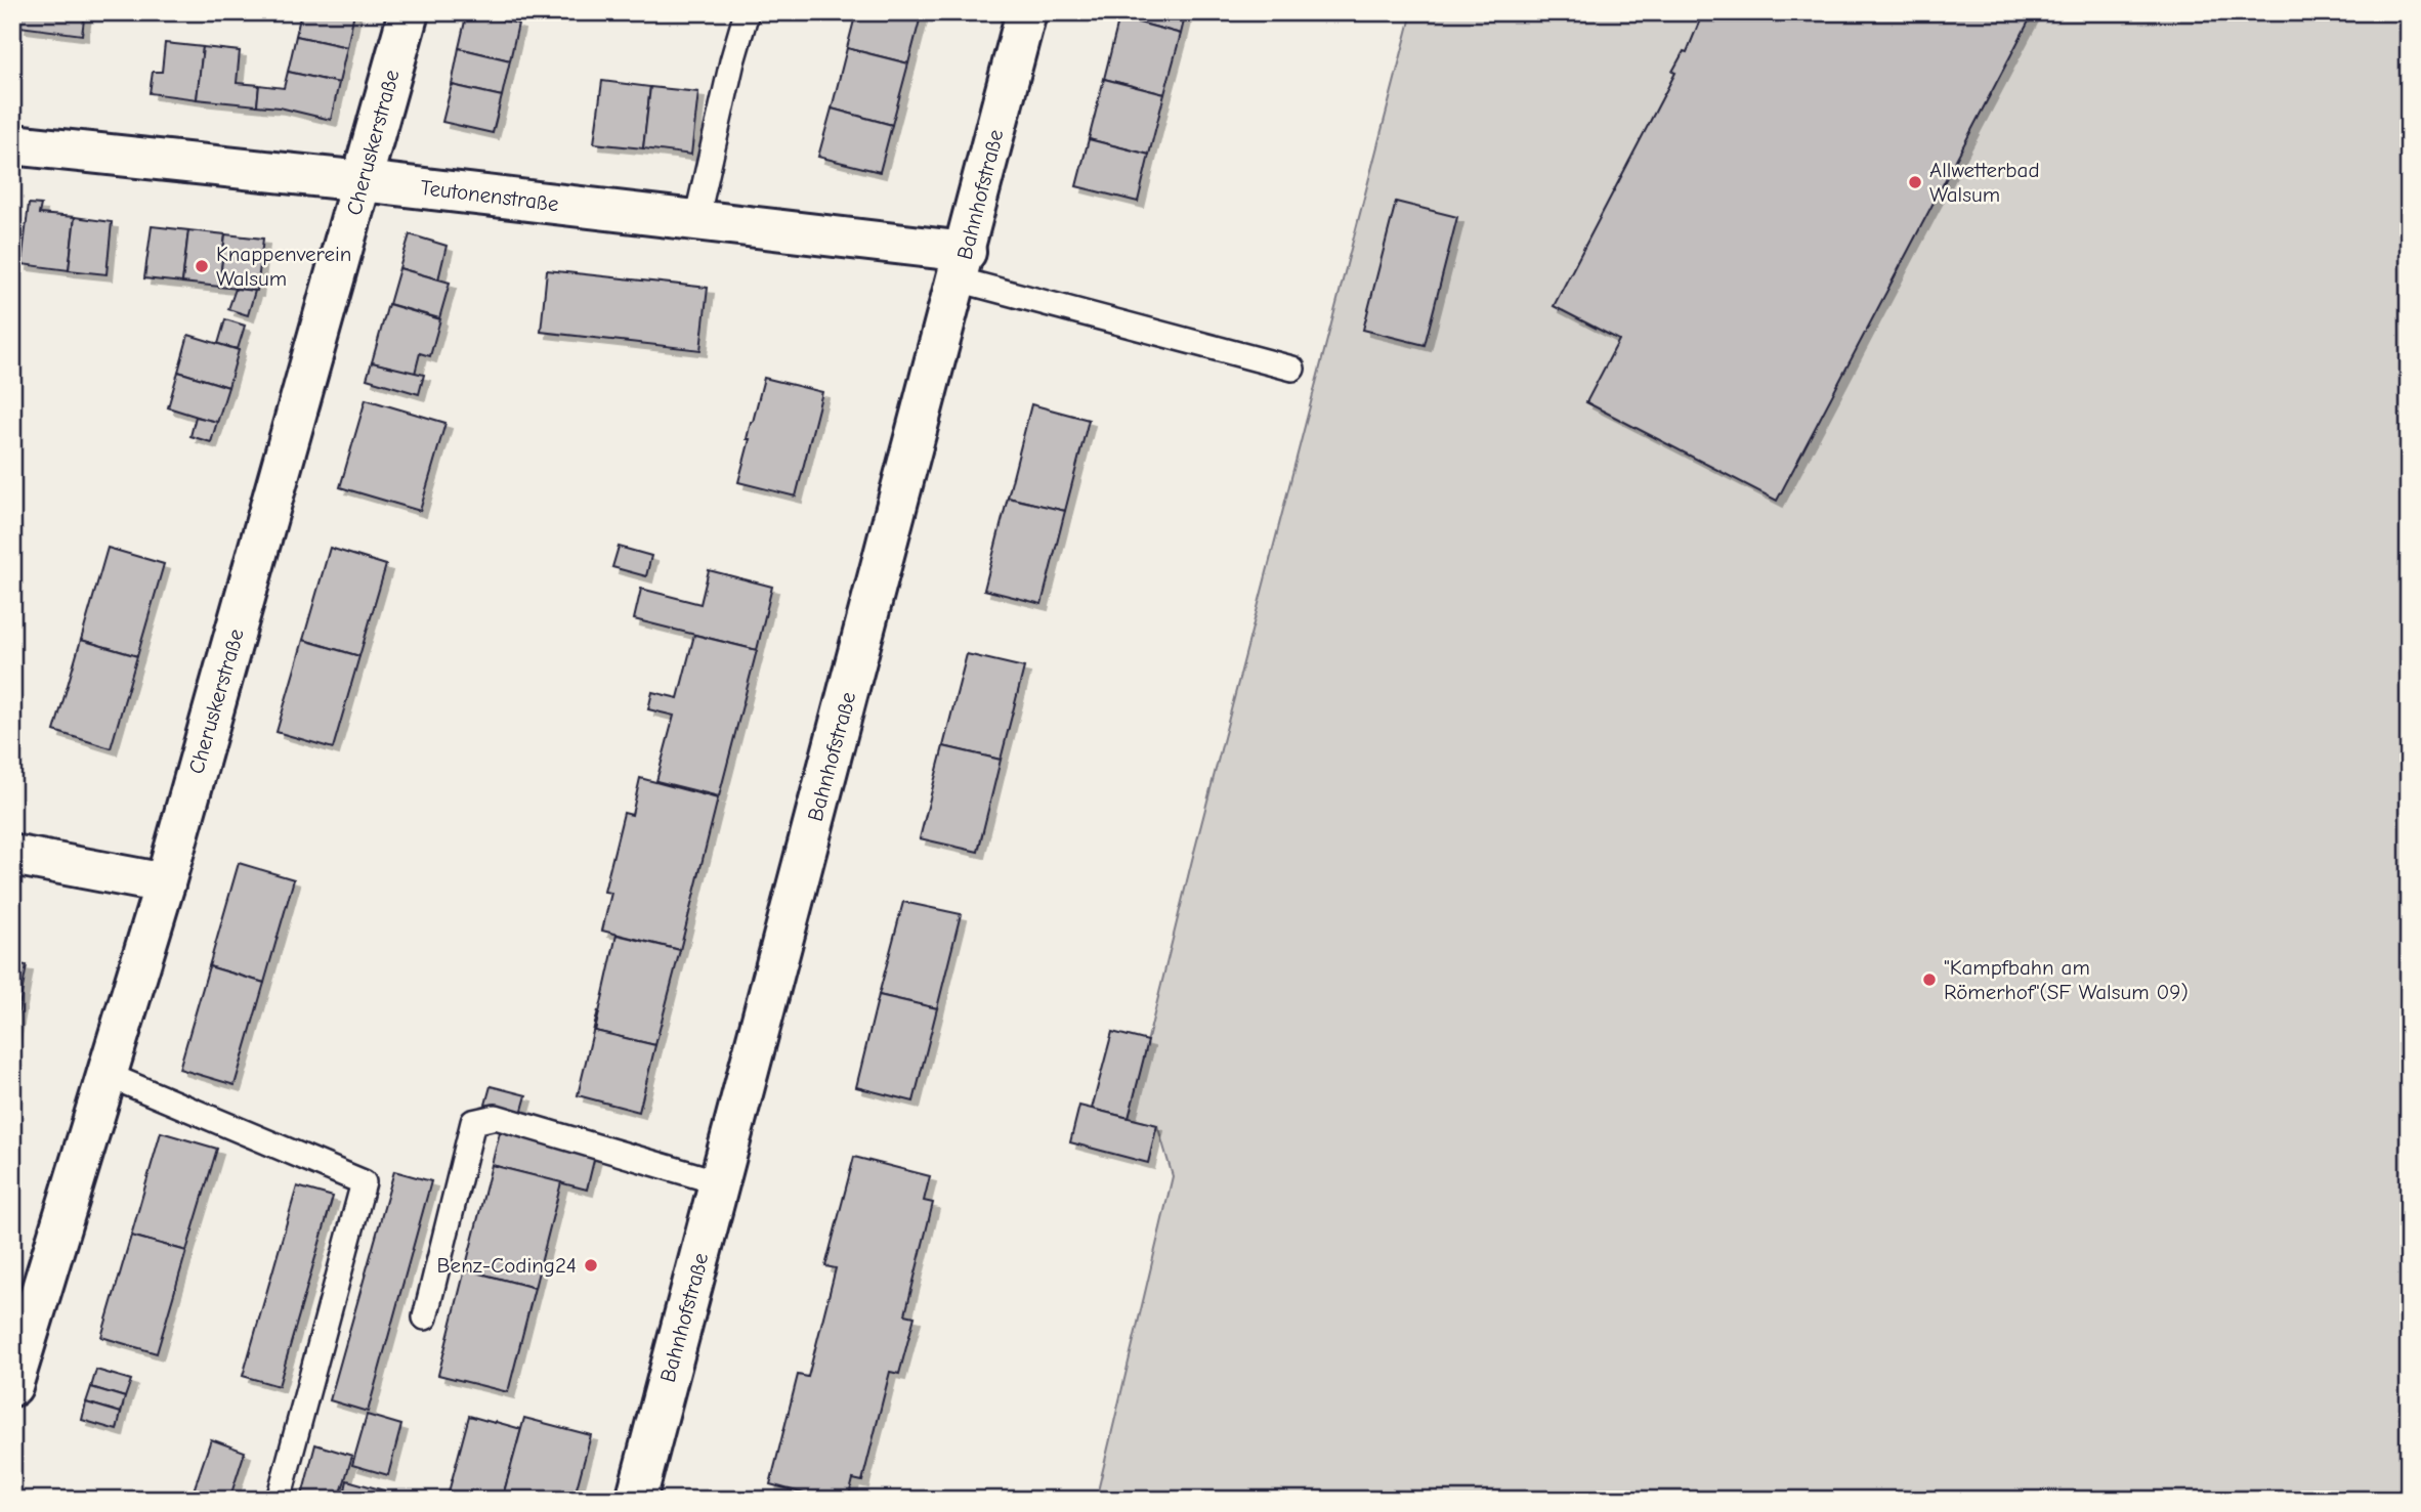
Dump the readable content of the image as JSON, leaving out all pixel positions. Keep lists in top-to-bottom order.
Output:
{
  "streets": {
    "street": ["Cheruskerstraße", "Bahnhofstraße", "Teutonenstraße"]
  },
  "crossings": [
    ["Cheruskerstraße", "Teutonenstraße"],
    ["Bahnhofstraße", "Teutonenstraße"]
  ],
  "places": [
    "Allwetterbad Walsum",
    "Knappenverein Walsum",
    "\"Kampfbahn am Römerhof\"(SF Walsum 09)",
    "Benz-Coding24"
  ]
}
